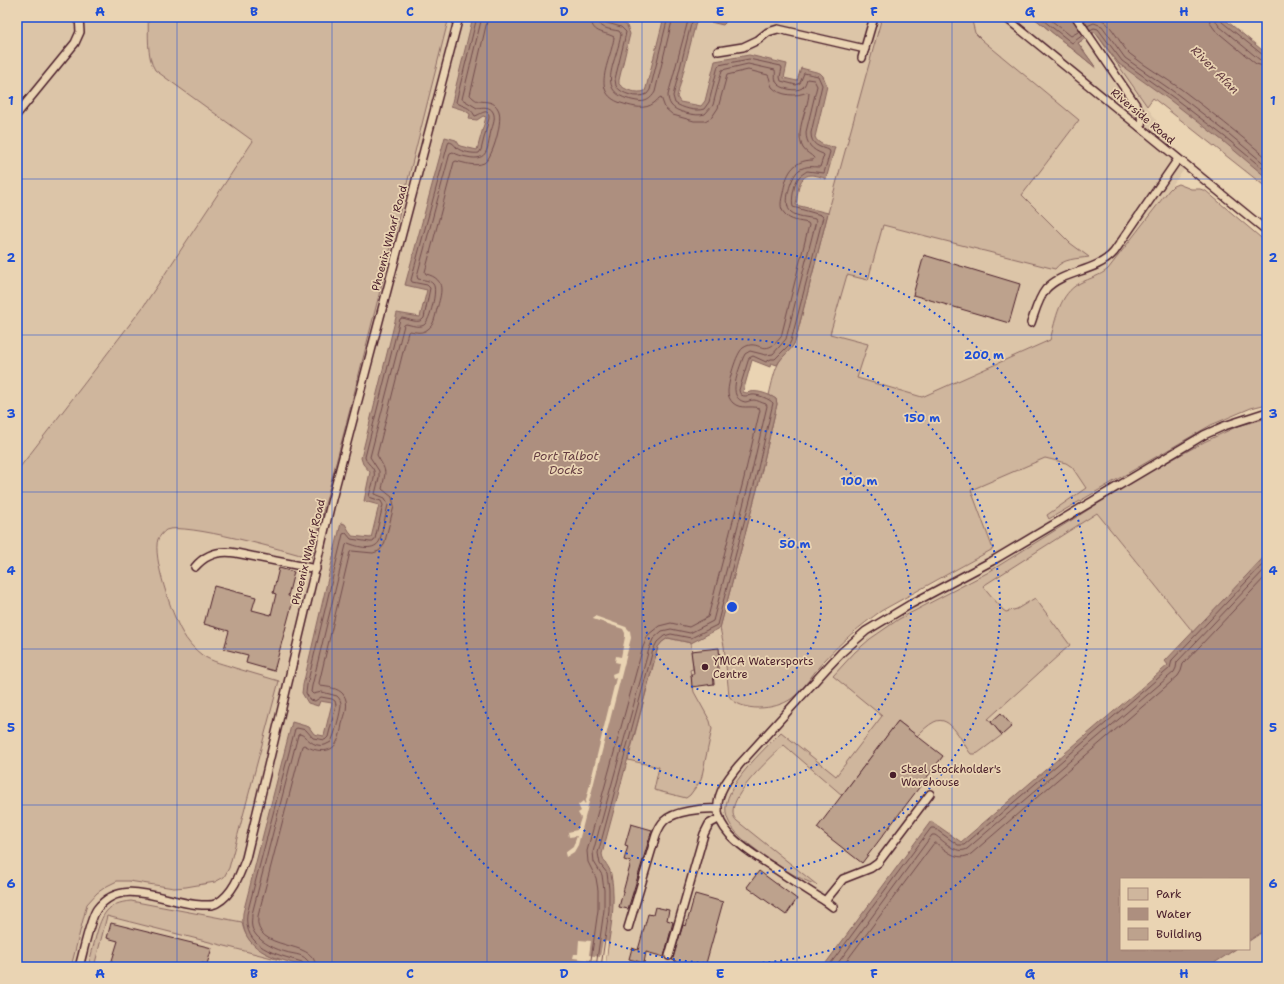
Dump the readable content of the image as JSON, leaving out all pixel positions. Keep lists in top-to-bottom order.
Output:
{
  "streets": {
    "lane": ["Riverside Road", "Phoenix Wharf Road"]
  },
  "water": ["River Afan", "Port Talbot Docks"],
  "places": ["YMCA Watersports Centre", "Steel Stockholder's Warehouse"],
  "legend": ["Park", "Water", "Building"],
  "grid": {
    "columns": [
      "A",
      "B",
      "C",
      "D",
      "E",
      "F",
      "G",
      "H"
    ],
    "rows": [
      "1",
      "2",
      "3",
      "4",
      "5",
      "6"
    ]
  },
  "rings": [
    "200 m",
    "150 m",
    "100 m",
    "50 m"
  ]
}
